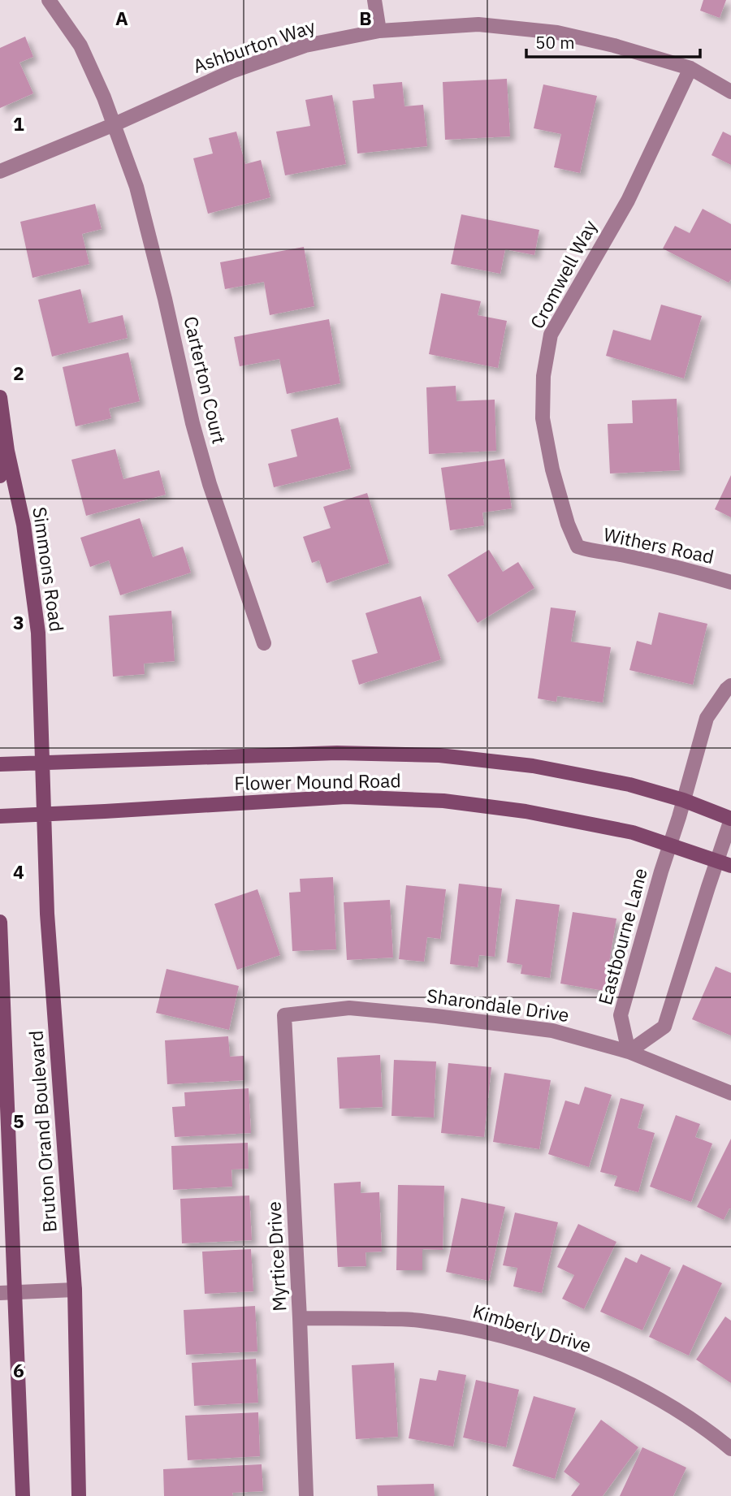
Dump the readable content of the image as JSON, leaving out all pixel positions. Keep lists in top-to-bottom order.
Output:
{
  "streets": {
    "main road": ["Simmons Road", "Flower Mound Road", "Bruton Orand Boulevard"],
    "street": [
      "Ashburton Way",
      "Cromwell Way",
      "Carterton Court",
      "Withers Road",
      "Eastbourne Lane",
      "Sharondale Drive",
      "Myrtice Drive",
      "Kimberly Drive"
    ]
  },
  "crossings": [
    ["Ashburton Way", "Cromwell Way"],
    ["Ashburton Way", "Carterton Court"],
    ["Cromwell Way", "Withers Road"],
    ["Simmons Road", "Flower Mound Road"],
    ["Simmons Road", "Bruton Orand Boulevard"],
    ["Flower Mound Road", "Eastbourne Lane"],
    ["Flower Mound Road", "Bruton Orand Boulevard"],
    ["Eastbourne Lane", "Sharondale Drive"],
    ["Sharondale Drive", "Myrtice Drive"],
    ["Myrtice Drive", "Kimberly Drive"]
  ],
  "scale_bar": "50 m",
  "grid": {
    "columns": ["A", "B"],
    "rows": [
      "1",
      "2",
      "3",
      "4",
      "5",
      "6"
    ]
  }
}
